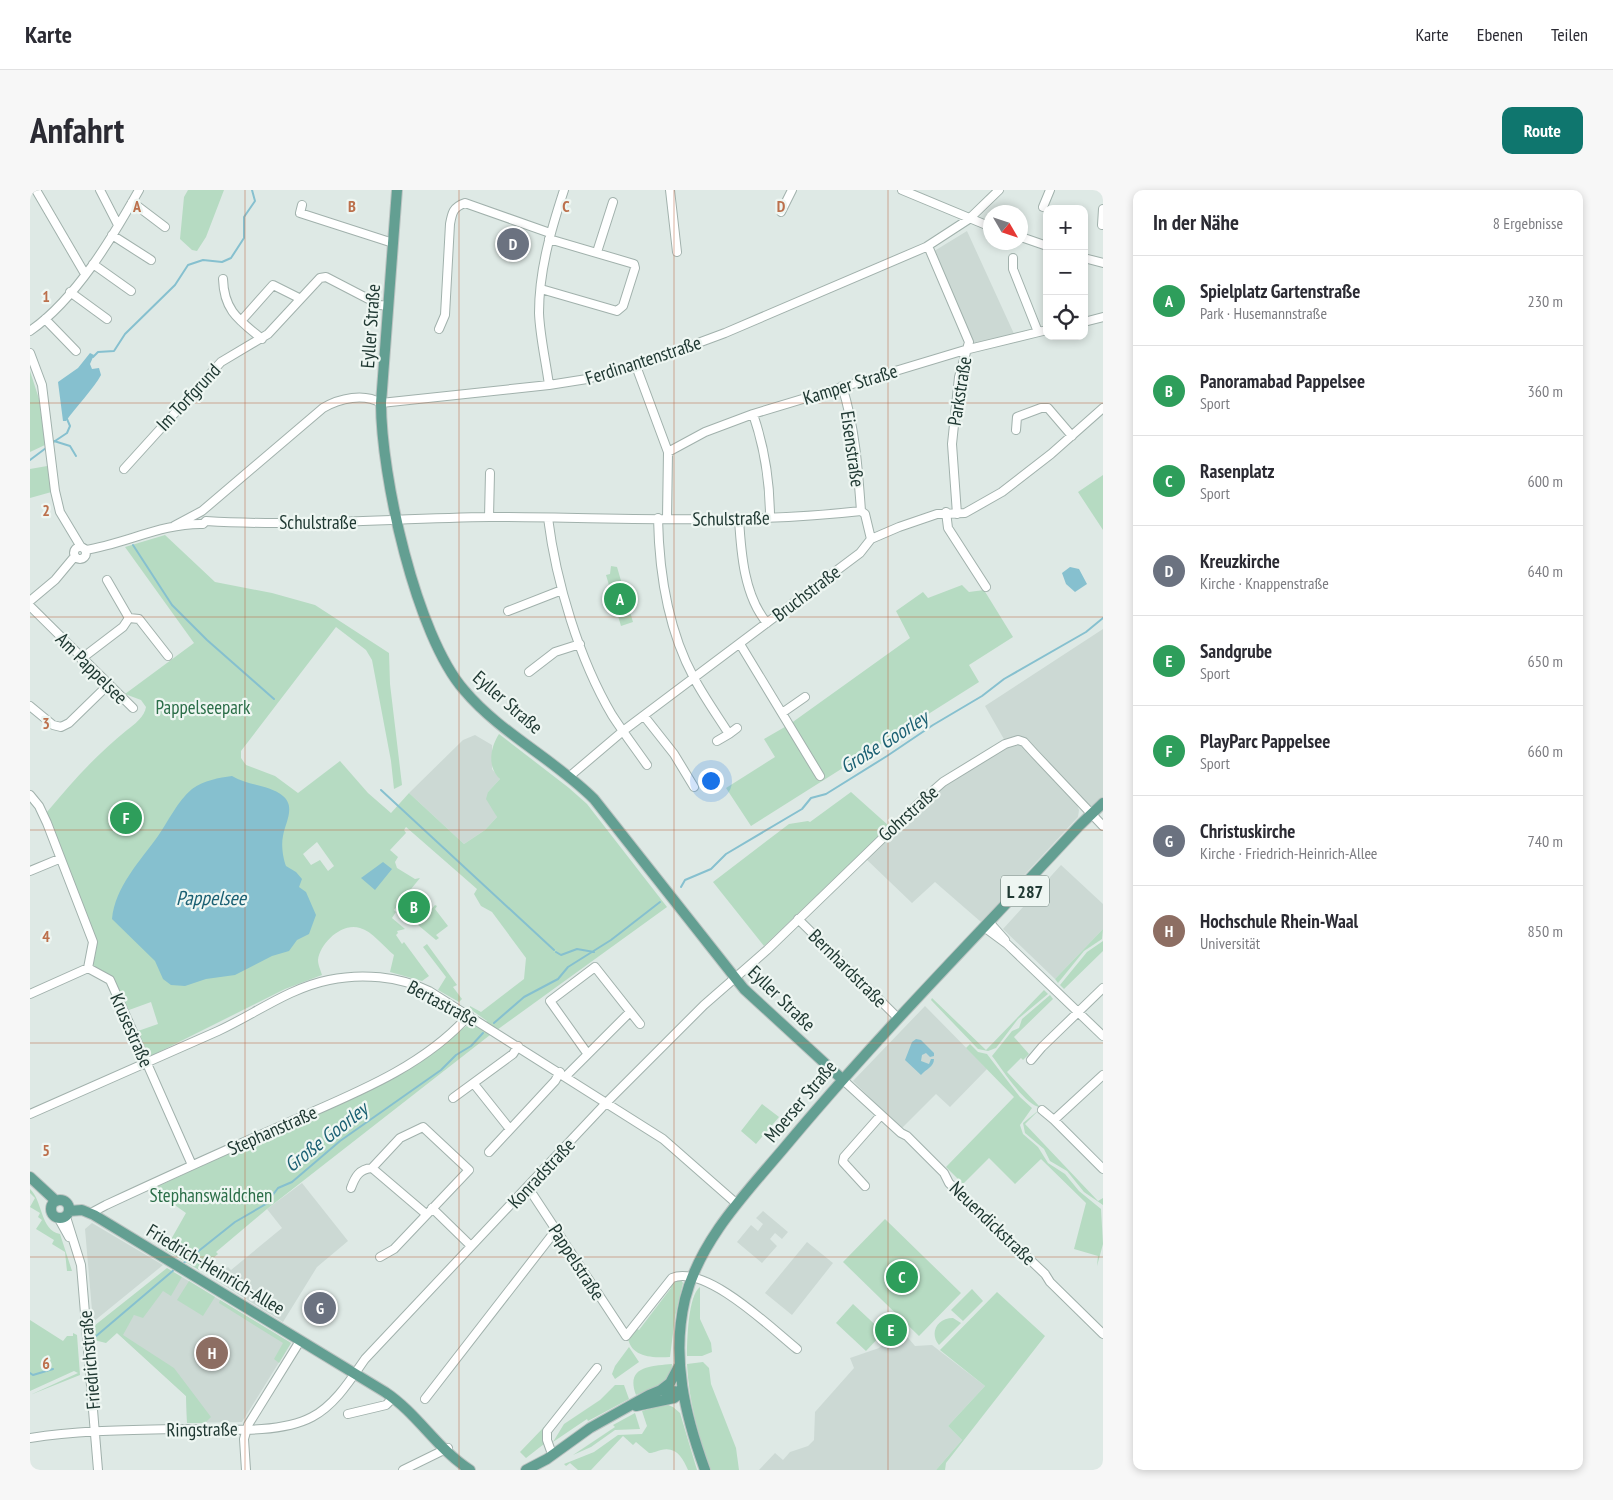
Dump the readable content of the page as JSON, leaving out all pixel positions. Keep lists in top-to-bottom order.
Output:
{
  "streets": {
    "main road": [
      "Eyller Straße",
      "L 287",
      "Moerser Straße",
      "Friedrich-Heinrich-Allee"
    ],
    "street": [
      "Ferdinantenstraße",
      "Kamper Straße",
      "Parkstraße",
      "Im Torfgrund",
      "Eisenstraße",
      "Schulstraße",
      "Bruchstraße",
      "Am Pappelsee",
      "Gohrstraße",
      "Bernhardstraße",
      "Bertastraße",
      "Krusestraße",
      "Stephanstraße",
      "Konradstraße",
      "Neuendickstraße",
      "Pappelstraße",
      "Friedrichstraße",
      "Ringstraße"
    ]
  },
  "crossings": [
    ["Eyller Straße", "Ferdinantenstraße"],
    ["Eyller Straße", "Im Torfgrund"],
    ["Eyller Straße", "Schulstraße"],
    ["Eyller Straße", "Bruchstraße"],
    ["Eyller Straße", "Gohrstraße"],
    ["Eyller Straße", "Moerser Straße"],
    ["Eyller Straße", "Konradstraße"],
    ["Eyller Straße", "Neuendickstraße"],
    ["Ferdinantenstraße", "Parkstraße"],
    ["Ferdinantenstraße", "Schulstraße"],
    ["Kamper Straße", "Parkstraße"],
    ["Kamper Straße", "Eisenstraße"],
    ["Eisenstraße", "Schulstraße"],
    ["Gohrstraße", "Bernhardstraße"],
    ["Gohrstraße", "Moerser Straße"],
    ["Gohrstraße", "Konradstraße"],
    ["L 287", "Moerser Straße"],
    ["Bernhardstraße", "Moerser Straße"],
    ["Bertastraße", "Krusestraße"],
    ["Bertastraße", "Moerser Straße"],
    ["Bertastraße", "Stephanstraße"],
    ["Bertastraße", "Konradstraße"],
    ["Krusestraße", "Stephanstraße"],
    ["Moerser Straße", "Neuendickstraße"],
    ["Moerser Straße", "Pappelstraße"],
    ["Stephanstraße", "Friedrich-Heinrich-Allee"],
    ["Konradstraße", "Pappelstraße"],
    ["Konradstraße", "Friedrich-Heinrich-Allee"],
    ["Konradstraße", "Ringstraße"],
    ["Friedrich-Heinrich-Allee", "Friedrichstraße"],
    ["Friedrich-Heinrich-Allee", "Ringstraße"],
    ["Friedrichstraße", "Ringstraße"]
  ],
  "water": ["Große Goorley", "Pappelsee"],
  "parks": ["Pappelseepark", "Stephanswäldchen"],
  "north": "bottom right",
  "page": {
    "header": "Karte",
    "nav": ["Karte", "Ebenen", "Teilen"],
    "title": "Anfahrt",
    "buttons": "Route",
    "heading": ["In der Nähe", "8 Ergebnisse"],
    "map_buttons": ["+", "−"],
    "pins": [
      "D",
      "A",
      "F",
      "B",
      "C",
      "G",
      "E",
      "H"
    ],
    "list": [
      {
        "mark": "A",
        "name": "Spielplatz Gartenstraße",
        "note": "Park · Husemannstraße",
        "value": "230 m"
      },
      {
        "mark": "B",
        "name": "Panoramabad Pappelsee",
        "note": "Sport",
        "value": "360 m"
      },
      {
        "mark": "C",
        "name": "Rasenplatz",
        "note": "Sport",
        "value": "600 m"
      },
      {
        "mark": "D",
        "name": "Kreuzkirche",
        "note": "Kirche · Knappenstraße",
        "value": "640 m"
      },
      {
        "mark": "E",
        "name": "Sandgrube",
        "note": "Sport",
        "value": "650 m"
      },
      {
        "mark": "F",
        "name": "PlayParc Pappelsee",
        "note": "Sport",
        "value": "660 m"
      },
      {
        "mark": "G",
        "name": "Christuskirche",
        "note": "Kirche · Friedrich-Heinrich-Allee",
        "value": "740 m"
      },
      {
        "mark": "H",
        "name": "Hochschule Rhein-Waal",
        "note": "Universität",
        "value": "850 m"
      }
    ]
  },
  "grid": {
    "columns": [
      "A",
      "B",
      "C",
      "D"
    ],
    "rows": [
      "1",
      "2",
      "3",
      "4",
      "5",
      "6"
    ]
  }
}
